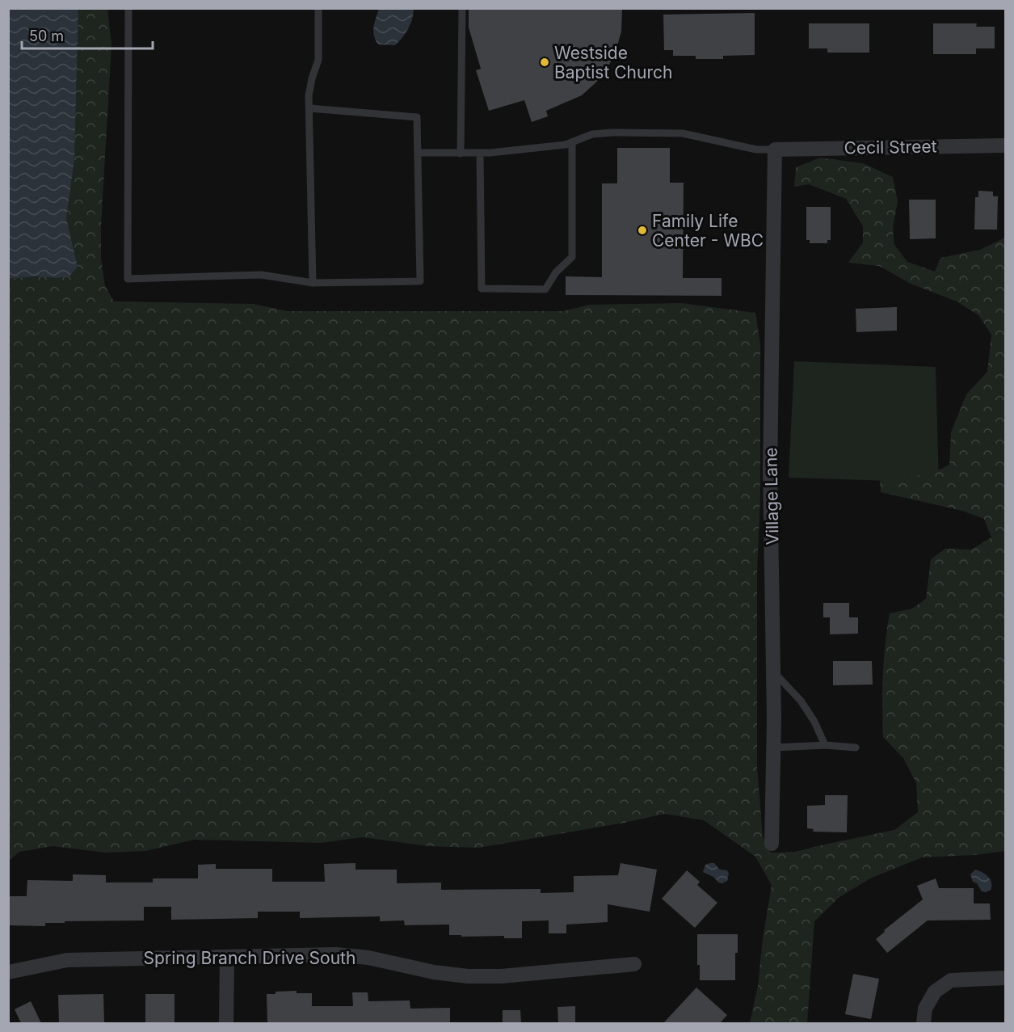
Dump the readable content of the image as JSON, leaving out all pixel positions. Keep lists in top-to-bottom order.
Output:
{
  "streets": {
    "street": ["Cecil Street", "Village Lane", "Spring Branch Drive South"]
  },
  "crossings": [
    ["Cecil Street", "Village Lane"]
  ],
  "places": ["Westside Baptist Church", "Family Life Center - WBC"],
  "scale_bar": "50 m"
}
